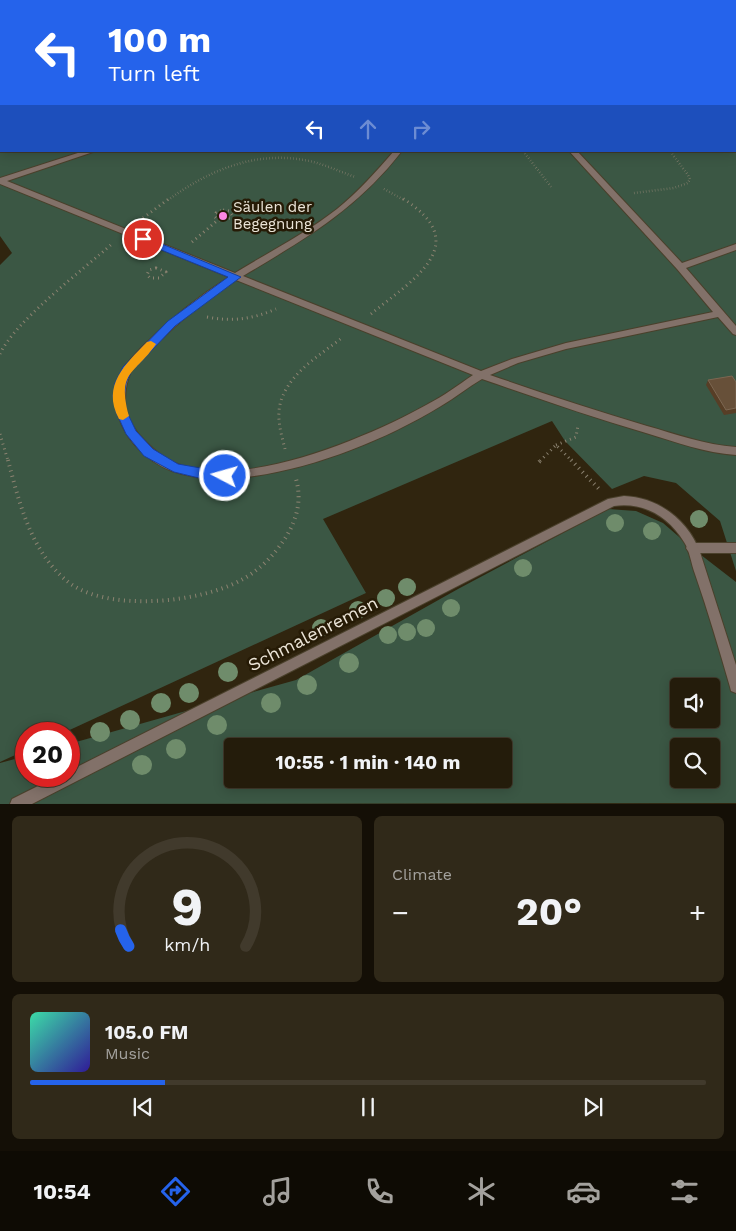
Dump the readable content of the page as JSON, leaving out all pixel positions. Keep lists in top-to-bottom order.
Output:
{
  "streets": {
    "street": ["Schmalenremen"]
  },
  "places": ["Säulen der Begegnung"],
  "page": {
    "turn": ["100 m", "Turn left"],
    "limit": "20",
    "trip": "10:55 · 1 min · 140 m",
    "tile": "Climate",
    "heat": ["−", "20°", "+"],
    "song": ["105.0 FM", "Music"],
    "tabs": "10:54",
    "gauge": ["9", "km/h"]
  }
}
